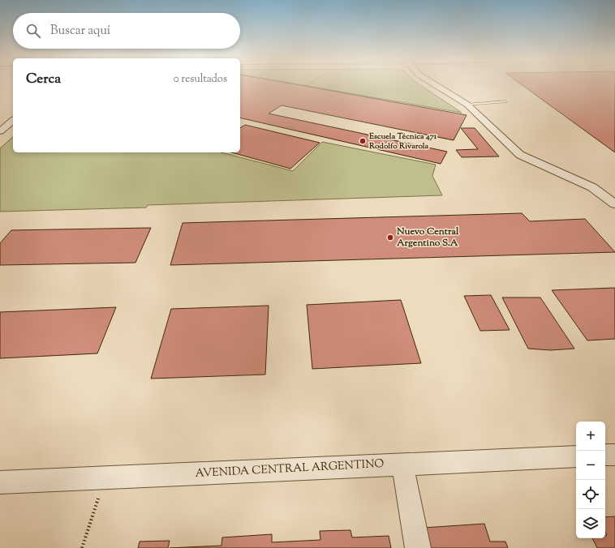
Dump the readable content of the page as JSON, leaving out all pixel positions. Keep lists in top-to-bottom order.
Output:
{
  "streets": {
    "street": ["AVENIDA CENTRAL ARGENTINO"]
  },
  "places": ["Escuela Técnica 471 Rodolfo Rivarola", "Nuevo Central Argentino S.A"],
  "page": {
    "search": "Buscar aquí",
    "heading": ["Cerca", "0 resultados"],
    "map_buttons": ["+", "−"]
  }
}
